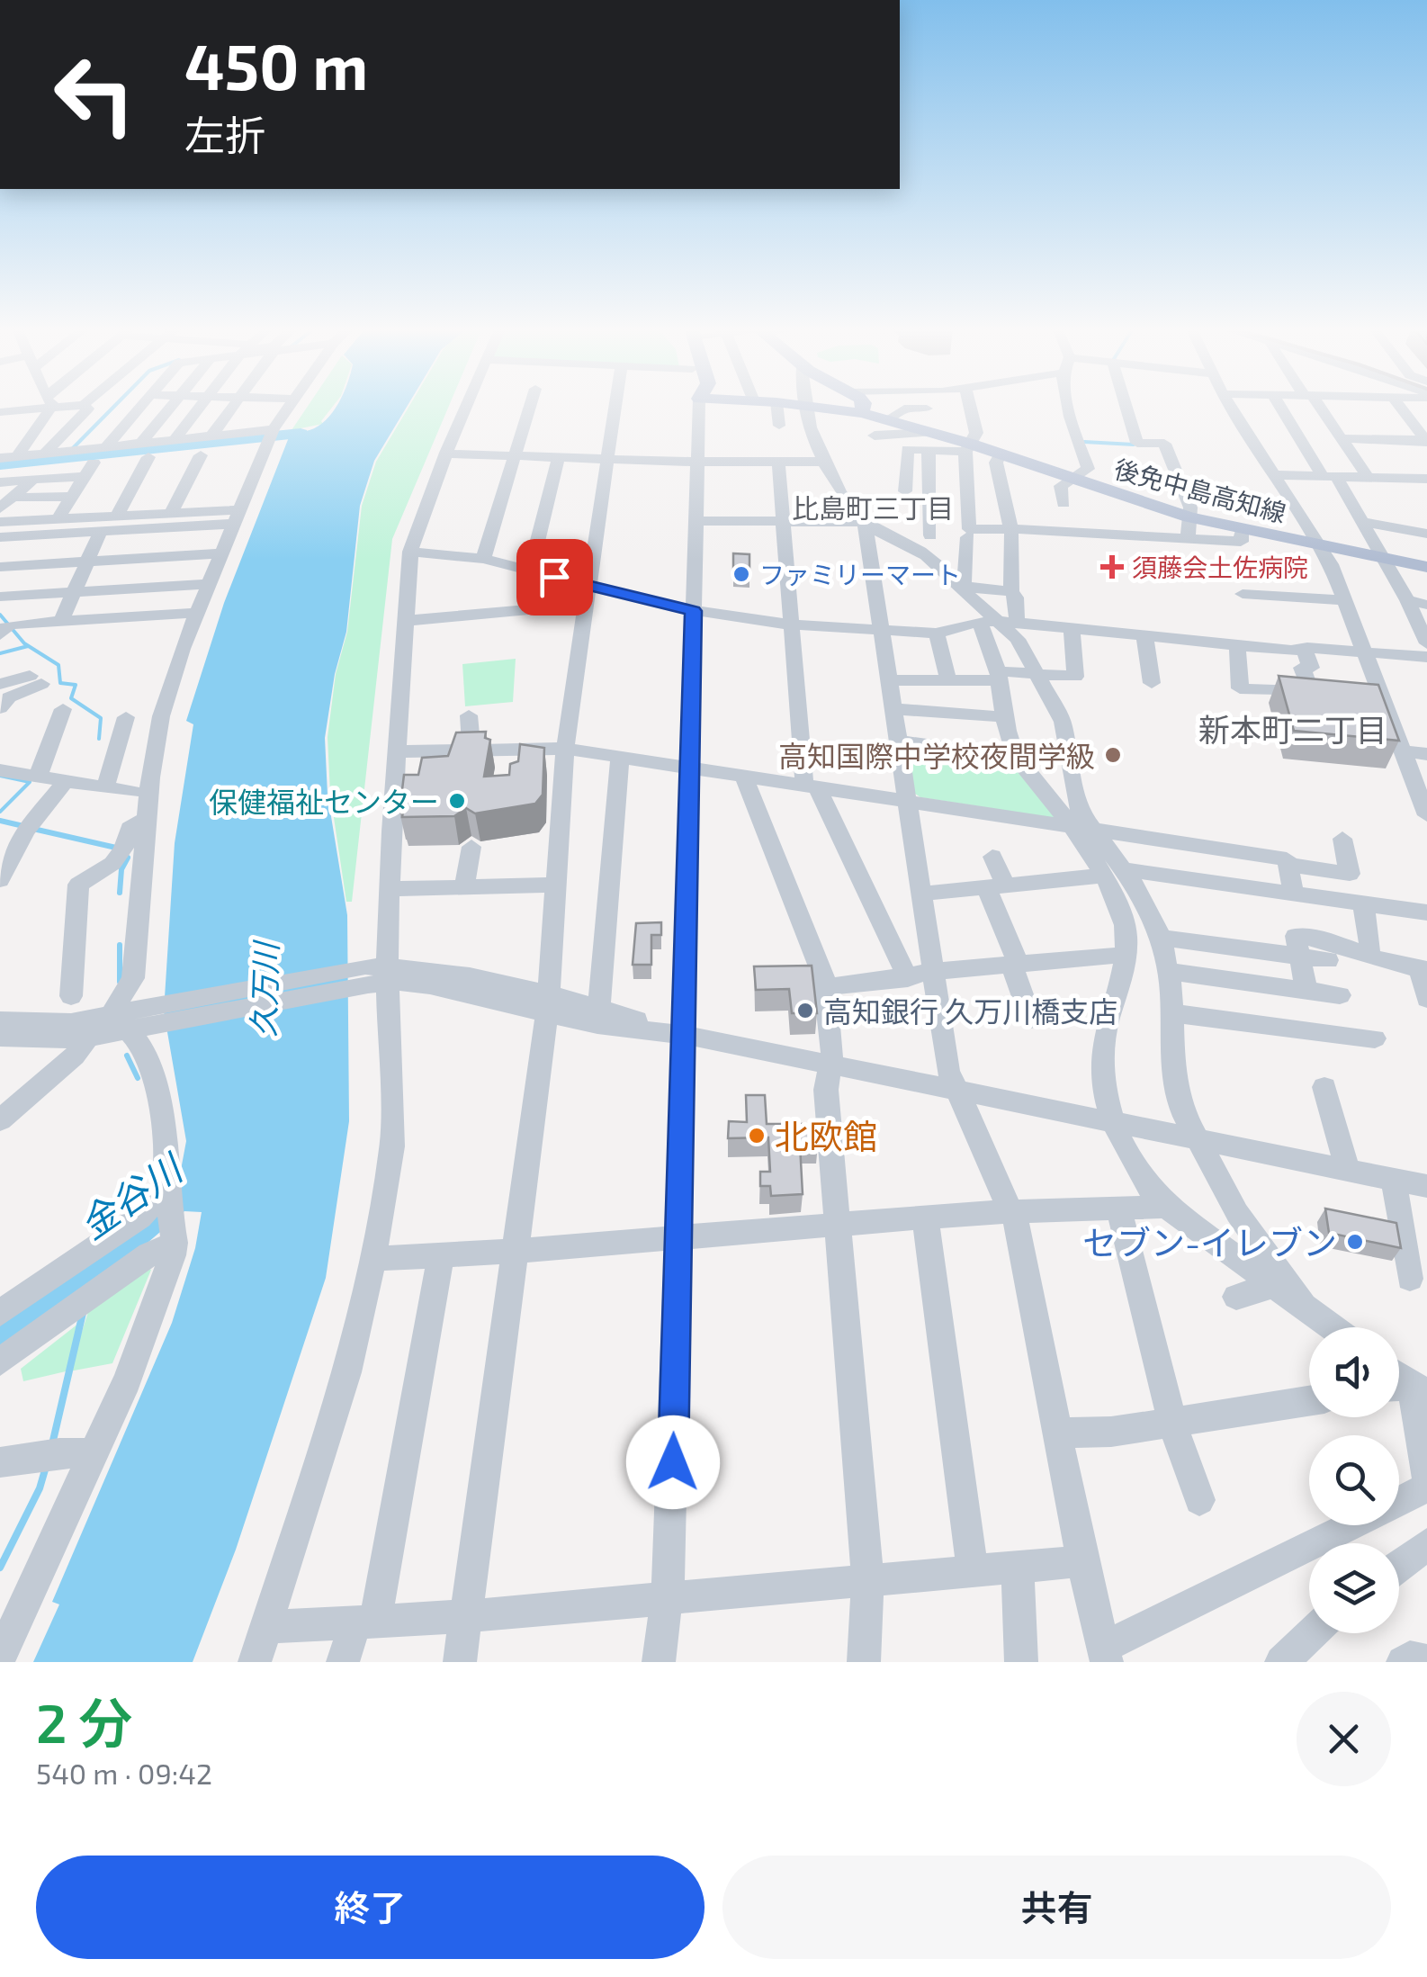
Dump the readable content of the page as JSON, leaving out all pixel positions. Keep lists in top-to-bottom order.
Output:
{
  "streets": {
    "main road": ["後免中島高知線"]
  },
  "districts": ["比島町三丁目", "新本町二丁目"],
  "water": ["久万川", "金谷川"],
  "places": {
    "health": ["須藤会土佐病院"],
    "other": [
      "ファミリーマート",
      "高知国際中学校夜間学級",
      "保健福祉センター",
      "高知銀行 久万川橋支店",
      "北欧館",
      "セブン-イレブン"
    ]
  },
  "page": {
    "turn": ["450 m", "左折"],
    "heading": ["2 分", "540 m · 09:42"],
    "buttons": ["終了", "共有"]
  }
}
